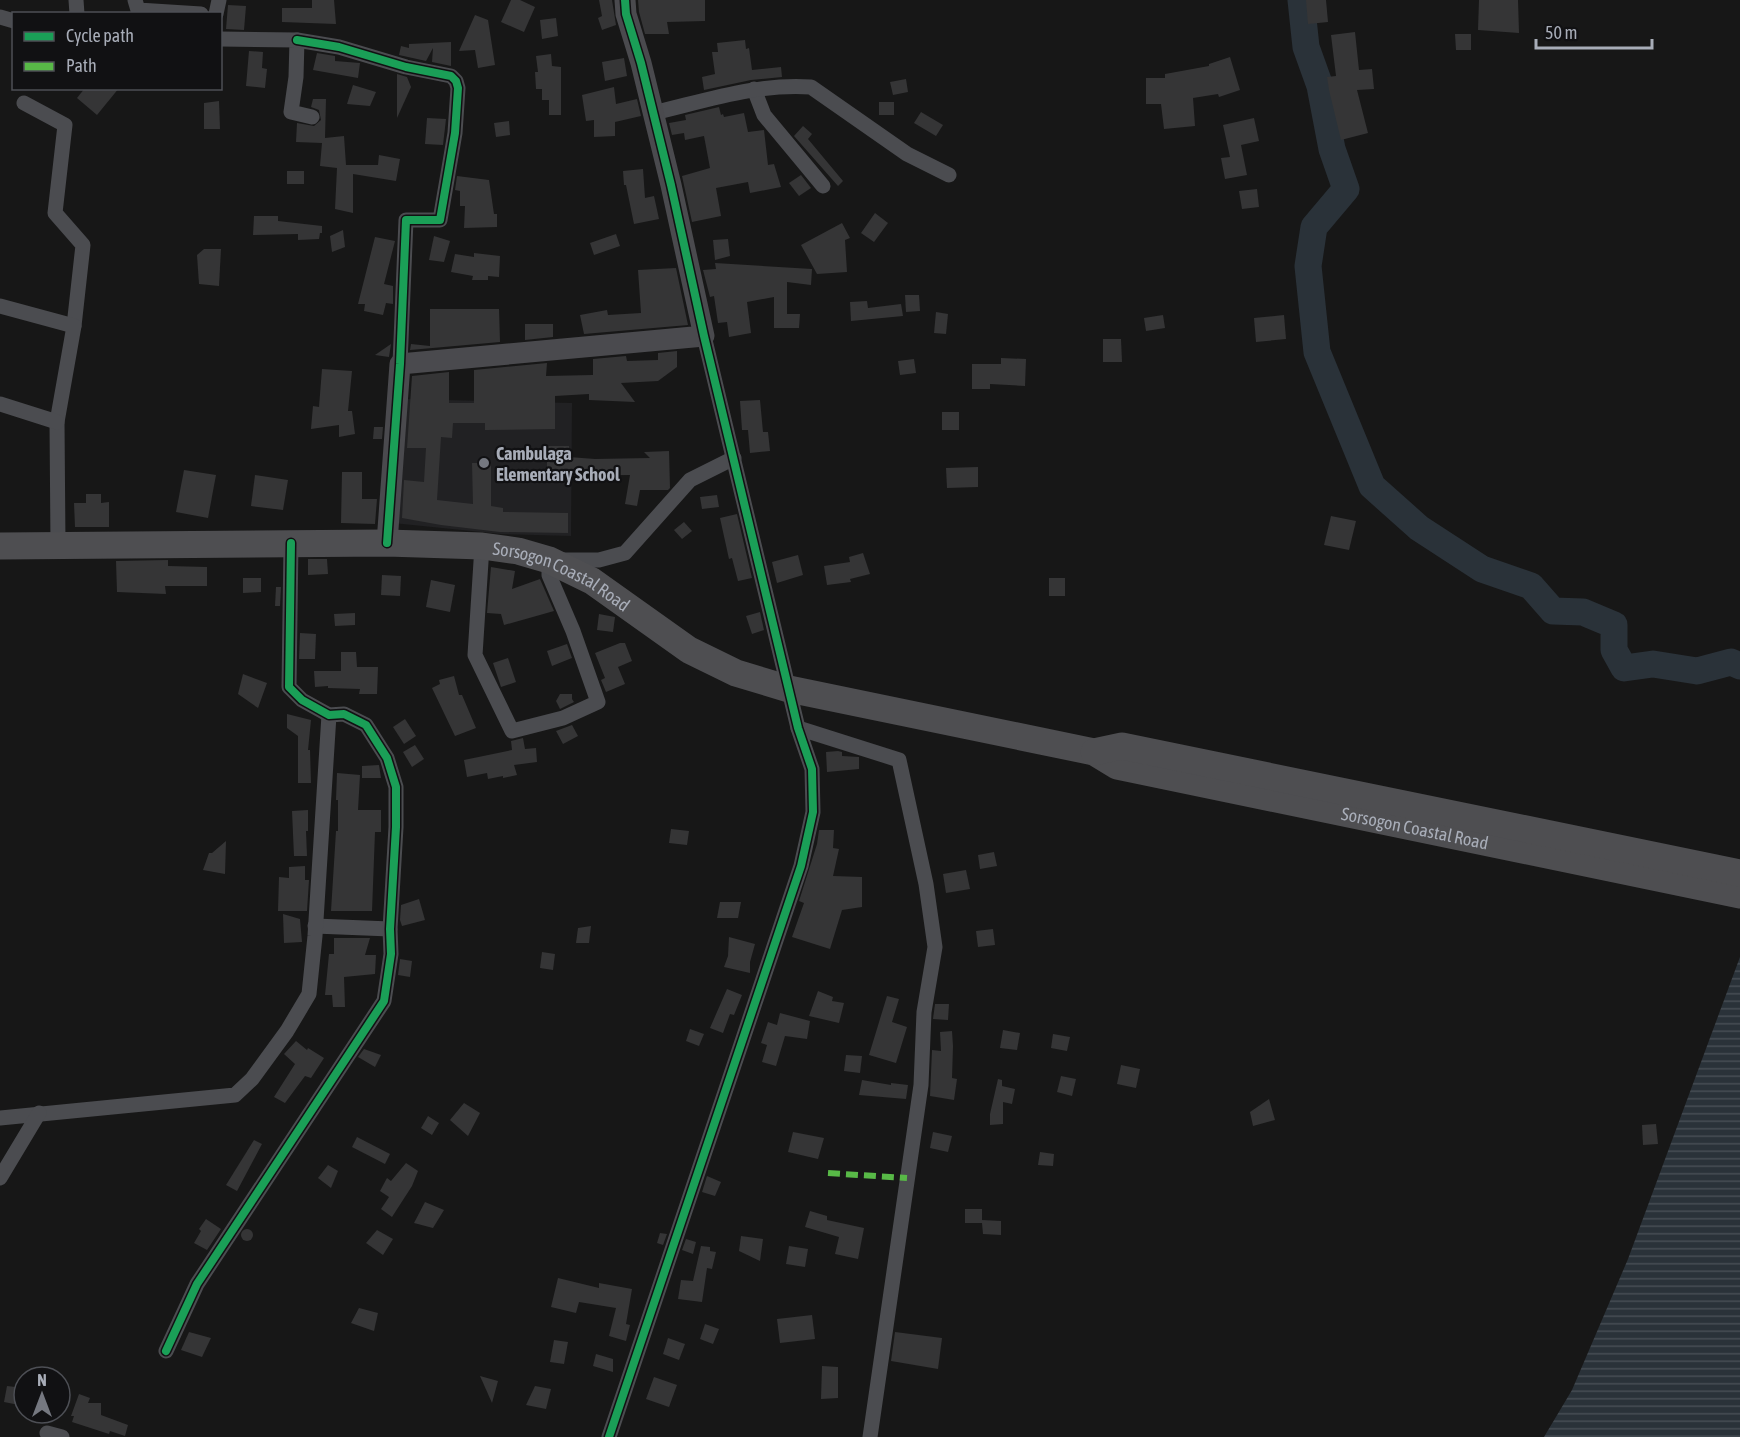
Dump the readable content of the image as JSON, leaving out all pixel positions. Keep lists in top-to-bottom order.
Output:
{
  "streets": {
    "highway": ["Sorsogon Coastal Road"]
  },
  "places": ["Cambulaga Elementary School"],
  "legend": ["Cycle path", "Path"],
  "scale_bar": "50 m",
  "north": "top"
}
